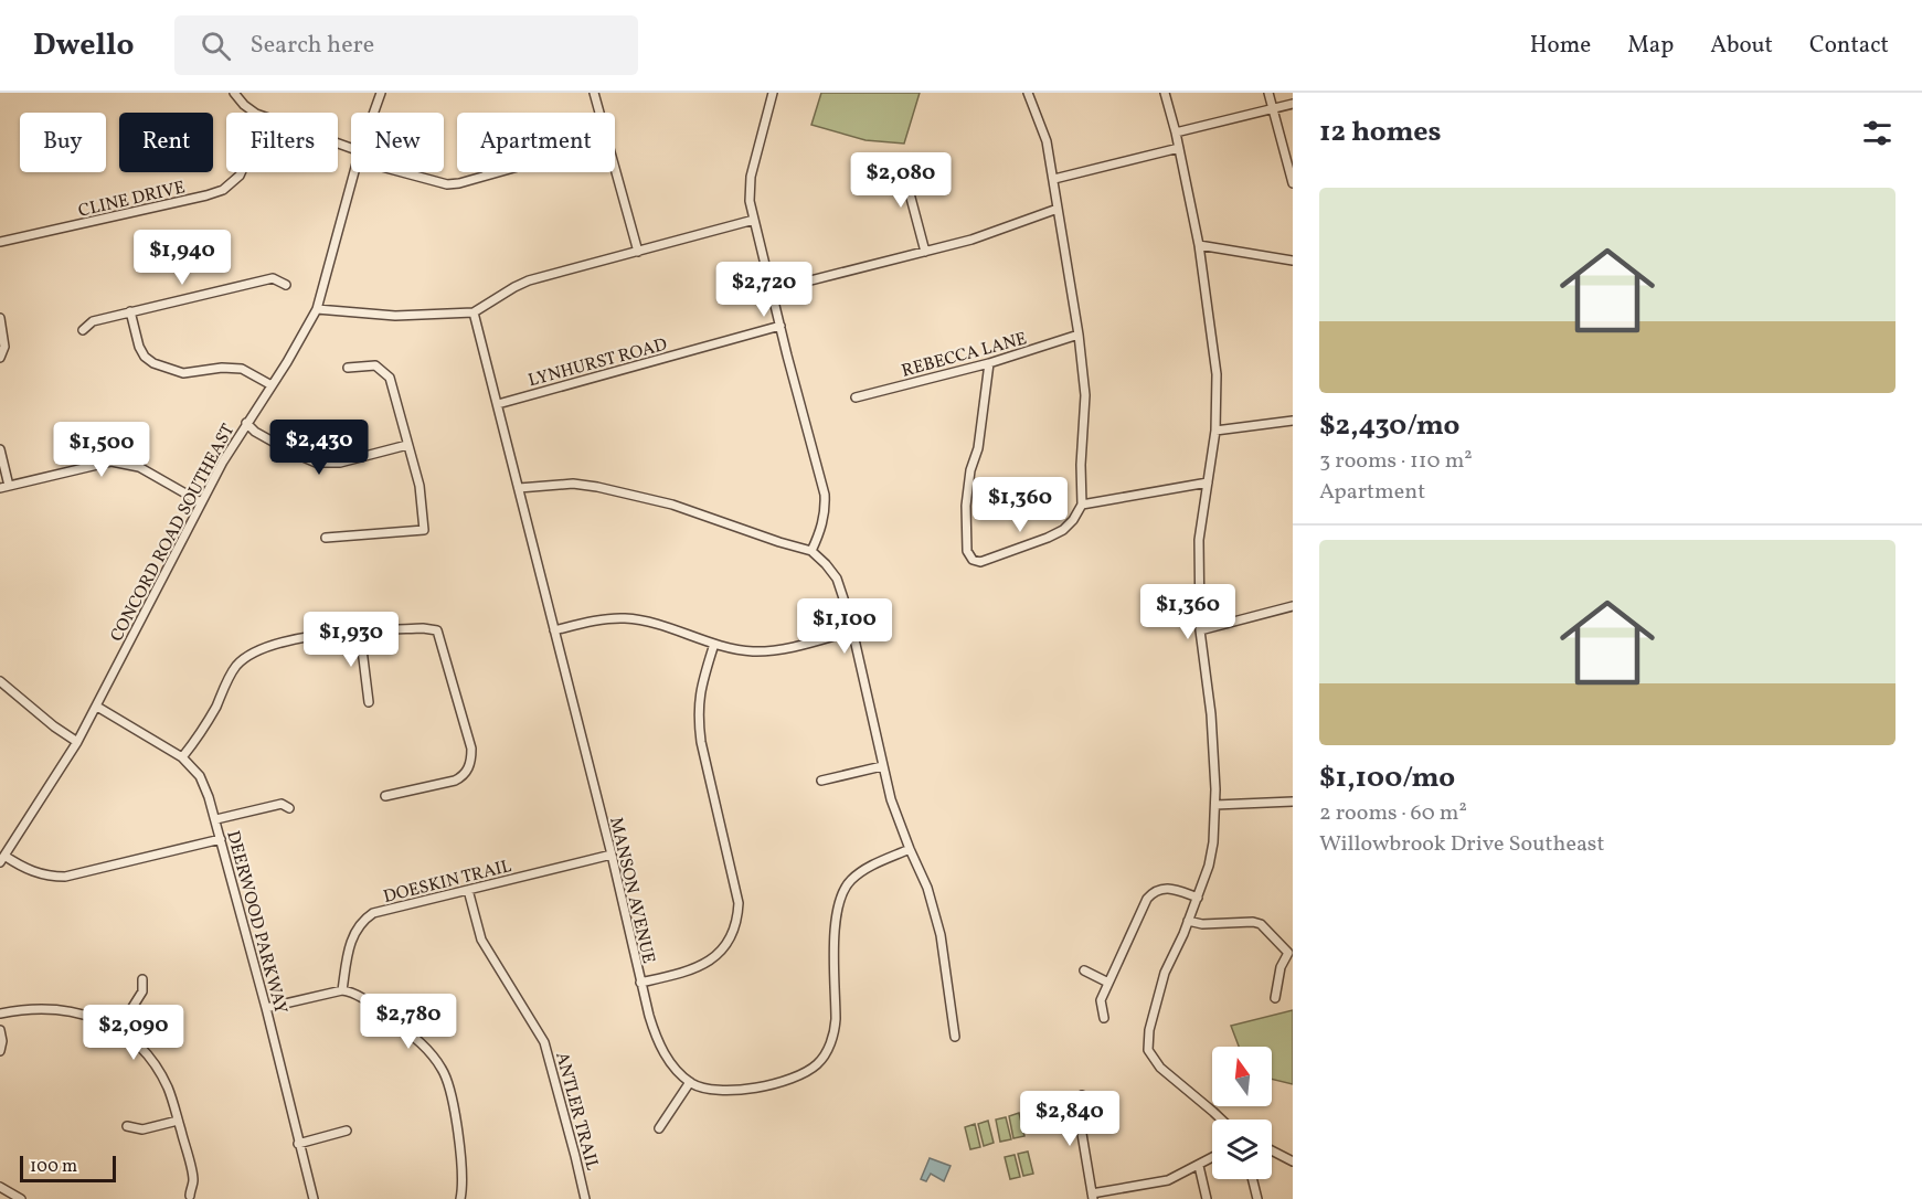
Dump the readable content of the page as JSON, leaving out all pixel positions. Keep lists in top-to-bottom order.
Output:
{
  "streets": {
    "street": [
      "CLINE DRIVE",
      "REBECCA LANE",
      "LYNHURST ROAD",
      "CONCORD ROAD SOUTHEAST",
      "DOESKIN TRAIL",
      "MANSON AVENUE",
      "DEERWOOD PARKWAY",
      "ANTLER TRAIL"
    ]
  },
  "crossings": [
    ["LYNHURST ROAD", "MANSON AVENUE"],
    ["CONCORD ROAD SOUTHEAST", "DEERWOOD PARKWAY"],
    ["DOESKIN TRAIL", "MANSON AVENUE"],
    ["DOESKIN TRAIL", "ANTLER TRAIL"]
  ],
  "scale_bar": "100 m",
  "north": "top",
  "page": {
    "header": "Dwello",
    "search": "Search here",
    "nav": [
      "Home",
      "Map",
      "About",
      "Contact"
    ],
    "heading": "12 homes",
    "chip": [
      "Buy",
      "Rent",
      "Filters",
      "New",
      "Apartment"
    ],
    "price": [
      "$2,080",
      "$1,940",
      "$2,720",
      "$2,430",
      "$1,500",
      "$1,360",
      "$1,360",
      "$1,100",
      "$1,930",
      "$2,780",
      "$2,090",
      "$2,840"
    ],
    "list": [
      {
        "name": "$2,430/mo",
        "note": "3 rooms · 110 m² · Apartment"
      },
      {
        "name": "$1,100/mo",
        "note": "2 rooms · 60 m² · Willowbrook Drive Southeast"
      }
    ],
    "scale": "100 m"
  }
}
